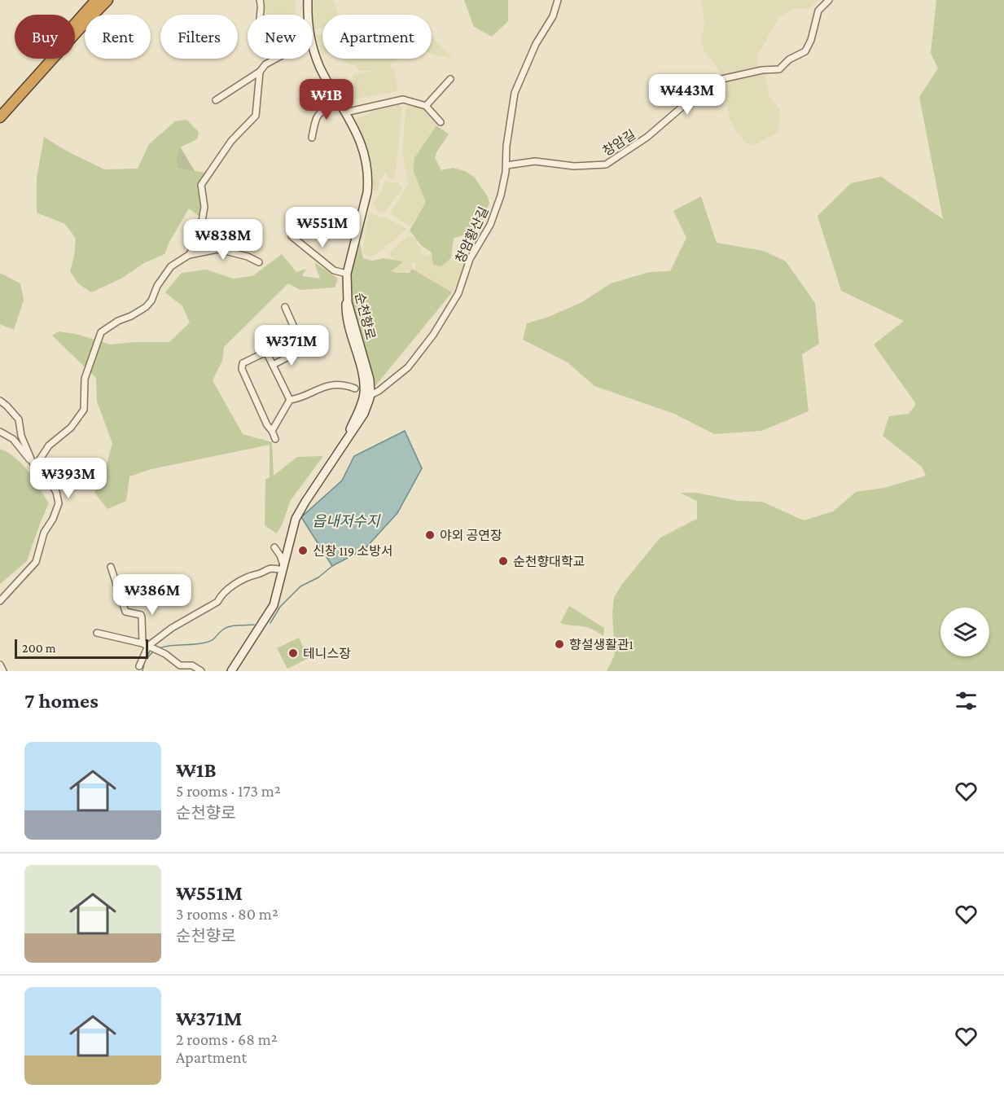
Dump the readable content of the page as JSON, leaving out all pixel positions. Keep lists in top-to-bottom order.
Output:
{
  "streets": {
    "main road": ["순천향로"],
    "street": ["창암길", "창암황산길"]
  },
  "crossings": [
    ["창암길", "창암황산길"],
    ["창암황산길", "순천향로"]
  ],
  "water": ["읍내저수지"],
  "places": [
    "야외 공연장",
    "신창 119 소방서",
    "순천향대학교",
    "향설생활관1",
    "테니스장"
  ],
  "scale_bar": "200 m",
  "page": {
    "chip": [
      "Buy",
      "Rent",
      "Filters",
      "New",
      "Apartment"
    ],
    "price": [
      "₩443M",
      "₩1B",
      "₩551M",
      "₩838M",
      "₩371M",
      "₩393M",
      "₩386M"
    ],
    "scale": "200 m",
    "heading": "7 homes",
    "list": [
      {
        "name": "₩1B",
        "note": "5 rooms · 173 m² · 순천향로"
      },
      {
        "name": "₩551M",
        "note": "3 rooms · 80 m² · 순천향로"
      },
      {
        "name": "₩371M",
        "note": "2 rooms · 68 m² · Apartment"
      }
    ]
  }
}
